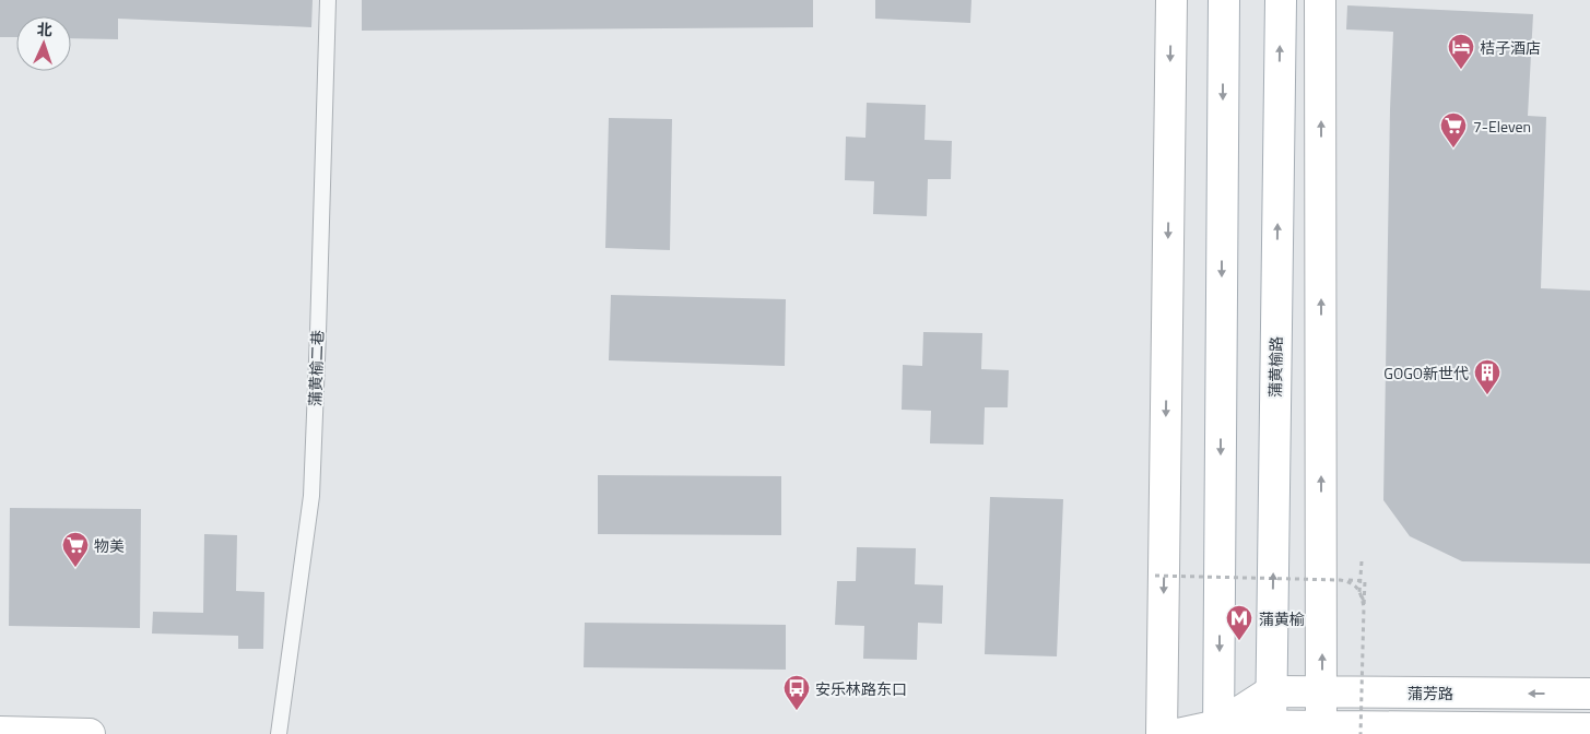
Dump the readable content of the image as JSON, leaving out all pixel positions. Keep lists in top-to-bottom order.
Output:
{
  "streets": {
    "street": ["蒲黄榆路", "蒲芳路"],
    "lane": ["蒲黄榆二巷"]
  },
  "crossings": [
    ["蒲黄榆路", "蒲芳路"]
  ],
  "places": {
    "hotel": ["桔子酒店"],
    "supermarket": ["7-Eleven", "物美"],
    "building": ["GOGO新世代"],
    "metro station": ["蒲黄榆"],
    "bus stop": ["安乐林路东口"]
  },
  "north": "top"
}
